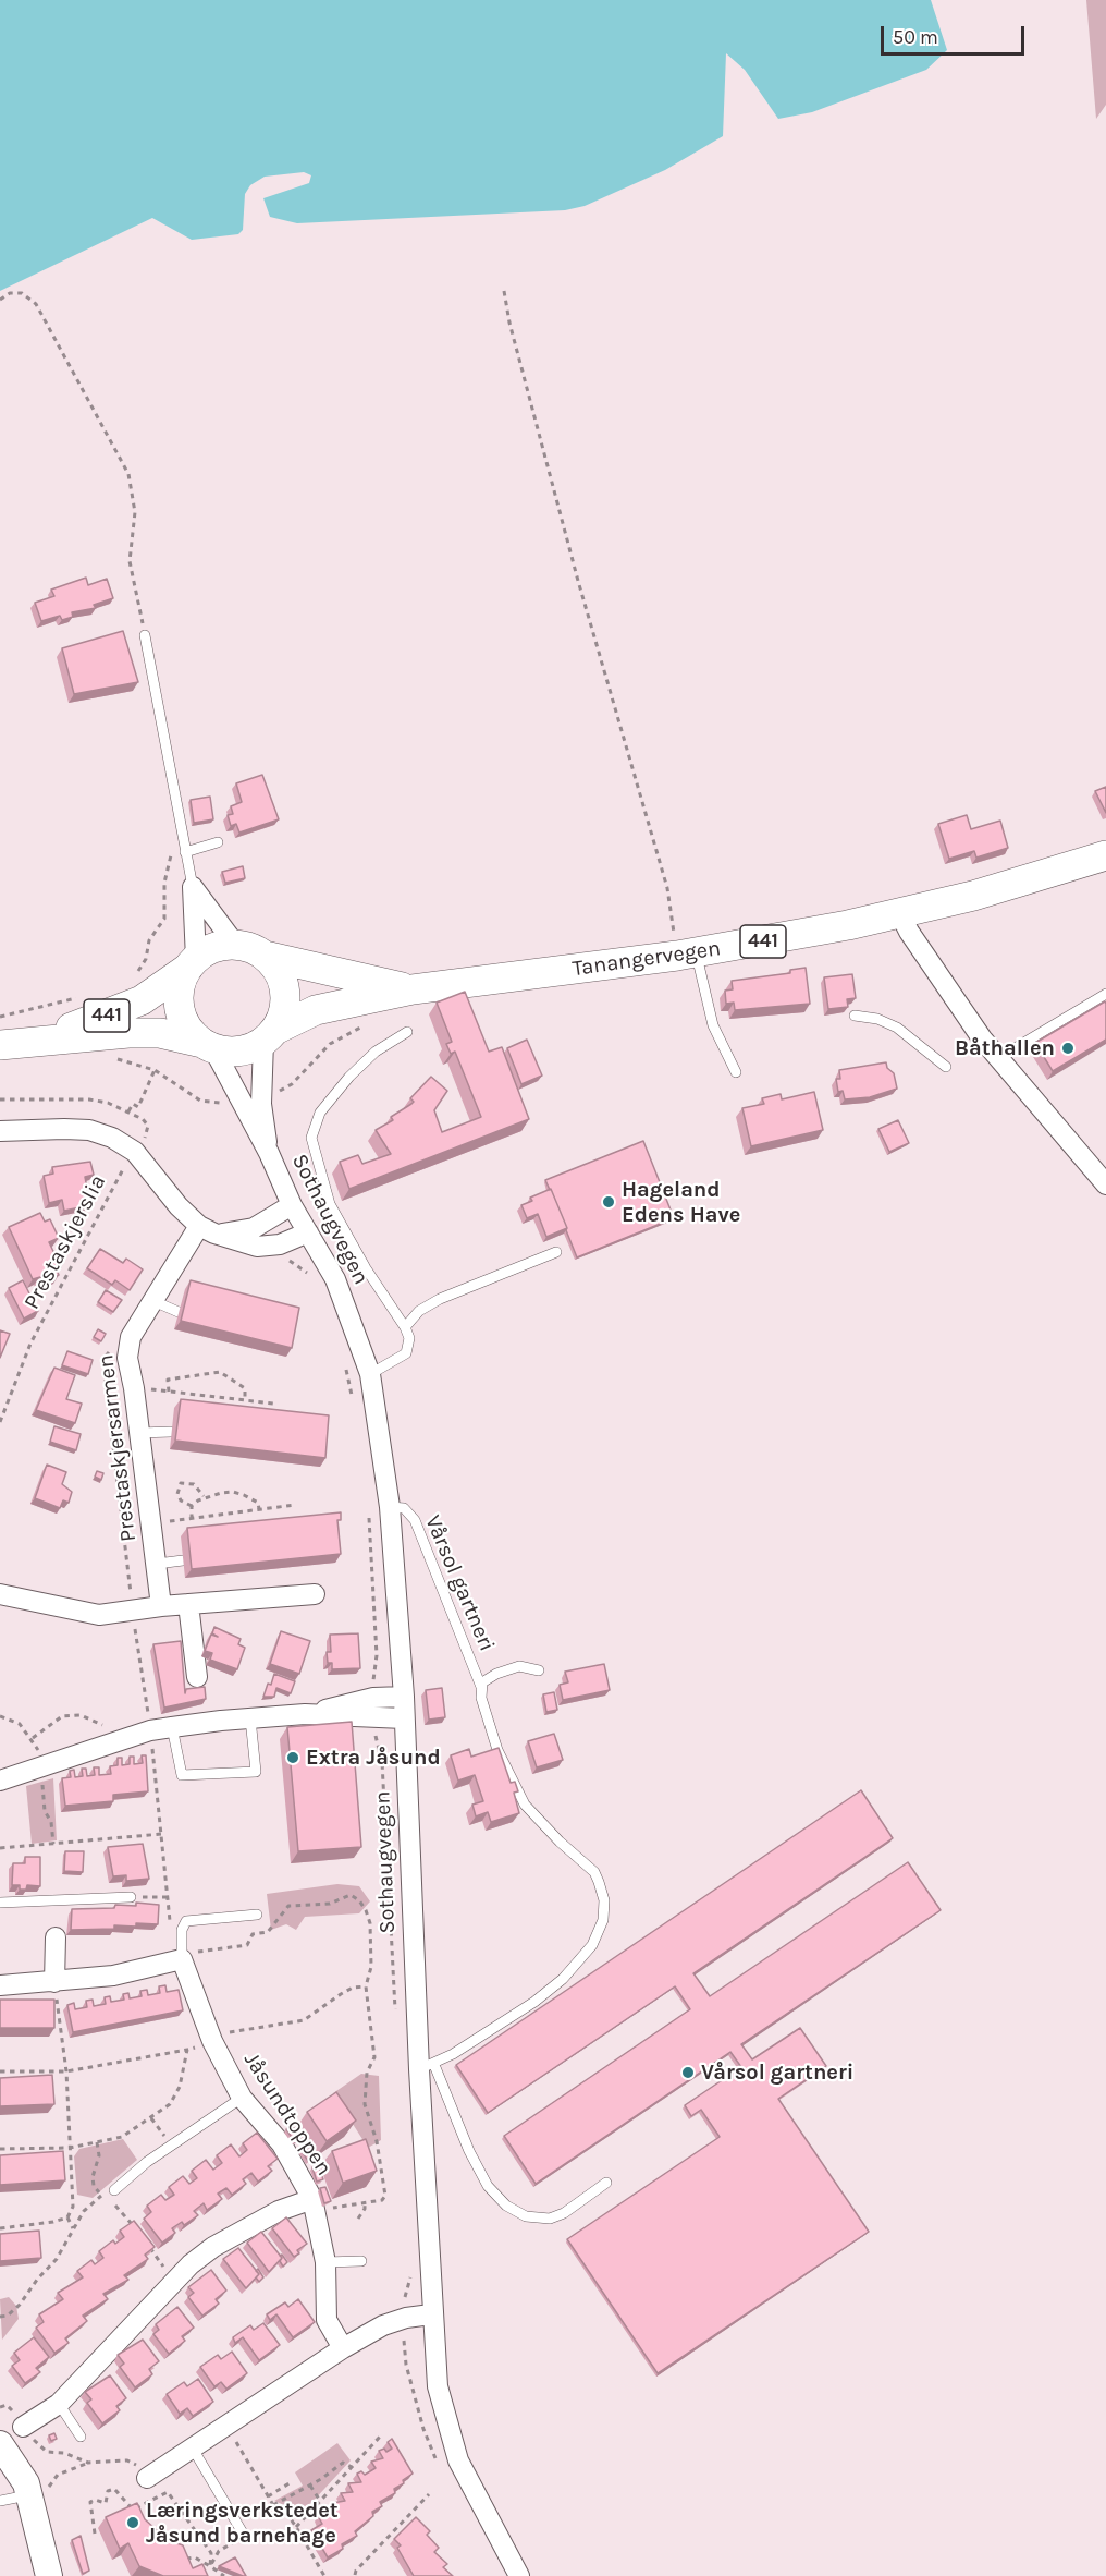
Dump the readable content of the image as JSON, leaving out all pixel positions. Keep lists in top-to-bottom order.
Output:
{
  "streets": {
    "main road": ["441", "Tanangervegen"],
    "street": ["Sothaugvegen", "Prestaskjersarmen", "Jåsundtoppen"],
    "lane": ["Vårsol gartneri"],
    "path": ["Prestaskjerslia"]
  },
  "crossings": [
    ["441", "Tanangervegen"],
    ["441", "Sothaugvegen"],
    ["Tanangervegen", "Sothaugvegen"],
    ["Sothaugvegen", "Vårsol gartneri"]
  ],
  "places": [
    "Båthallen",
    "Hageland Edens Have",
    "Extra Jåsund",
    "Vårsol gartneri",
    "Læringsverkstedet Jåsund barnehage"
  ],
  "scale_bar": "50 m"
}
